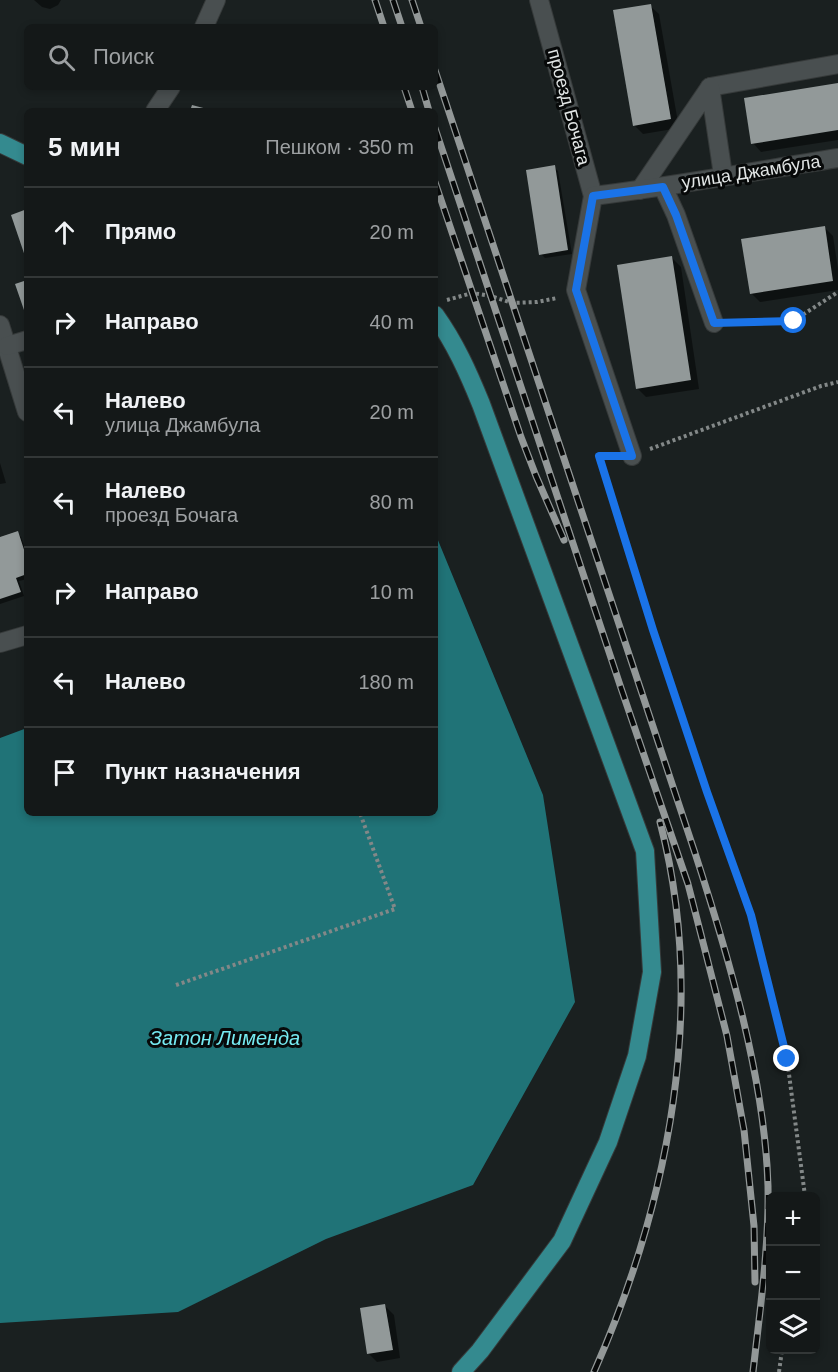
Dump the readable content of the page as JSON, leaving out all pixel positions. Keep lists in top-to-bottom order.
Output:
{
  "streets": {
    "street": ["проезд Бочага", "улица Джамбула"]
  },
  "crossings": [
    ["проезд Бочага", "улица Джамбула"]
  ],
  "water": ["Затон Лименда"],
  "page": {
    "search": "Поиск",
    "heading": ["5 мин", "Пешком · 350 m"],
    "list": [
      ["Прямо", "20 m"],
      ["Направо", "40 m"],
      ["Налево", "улица Джамбула", "20 m"],
      ["Налево", "проезд Бочага", "80 m"],
      ["Направо", "10 m"],
      ["Налево", "180 m"],
      "Пункт назначения"
    ],
    "map_buttons": ["+", "−"]
  }
}
